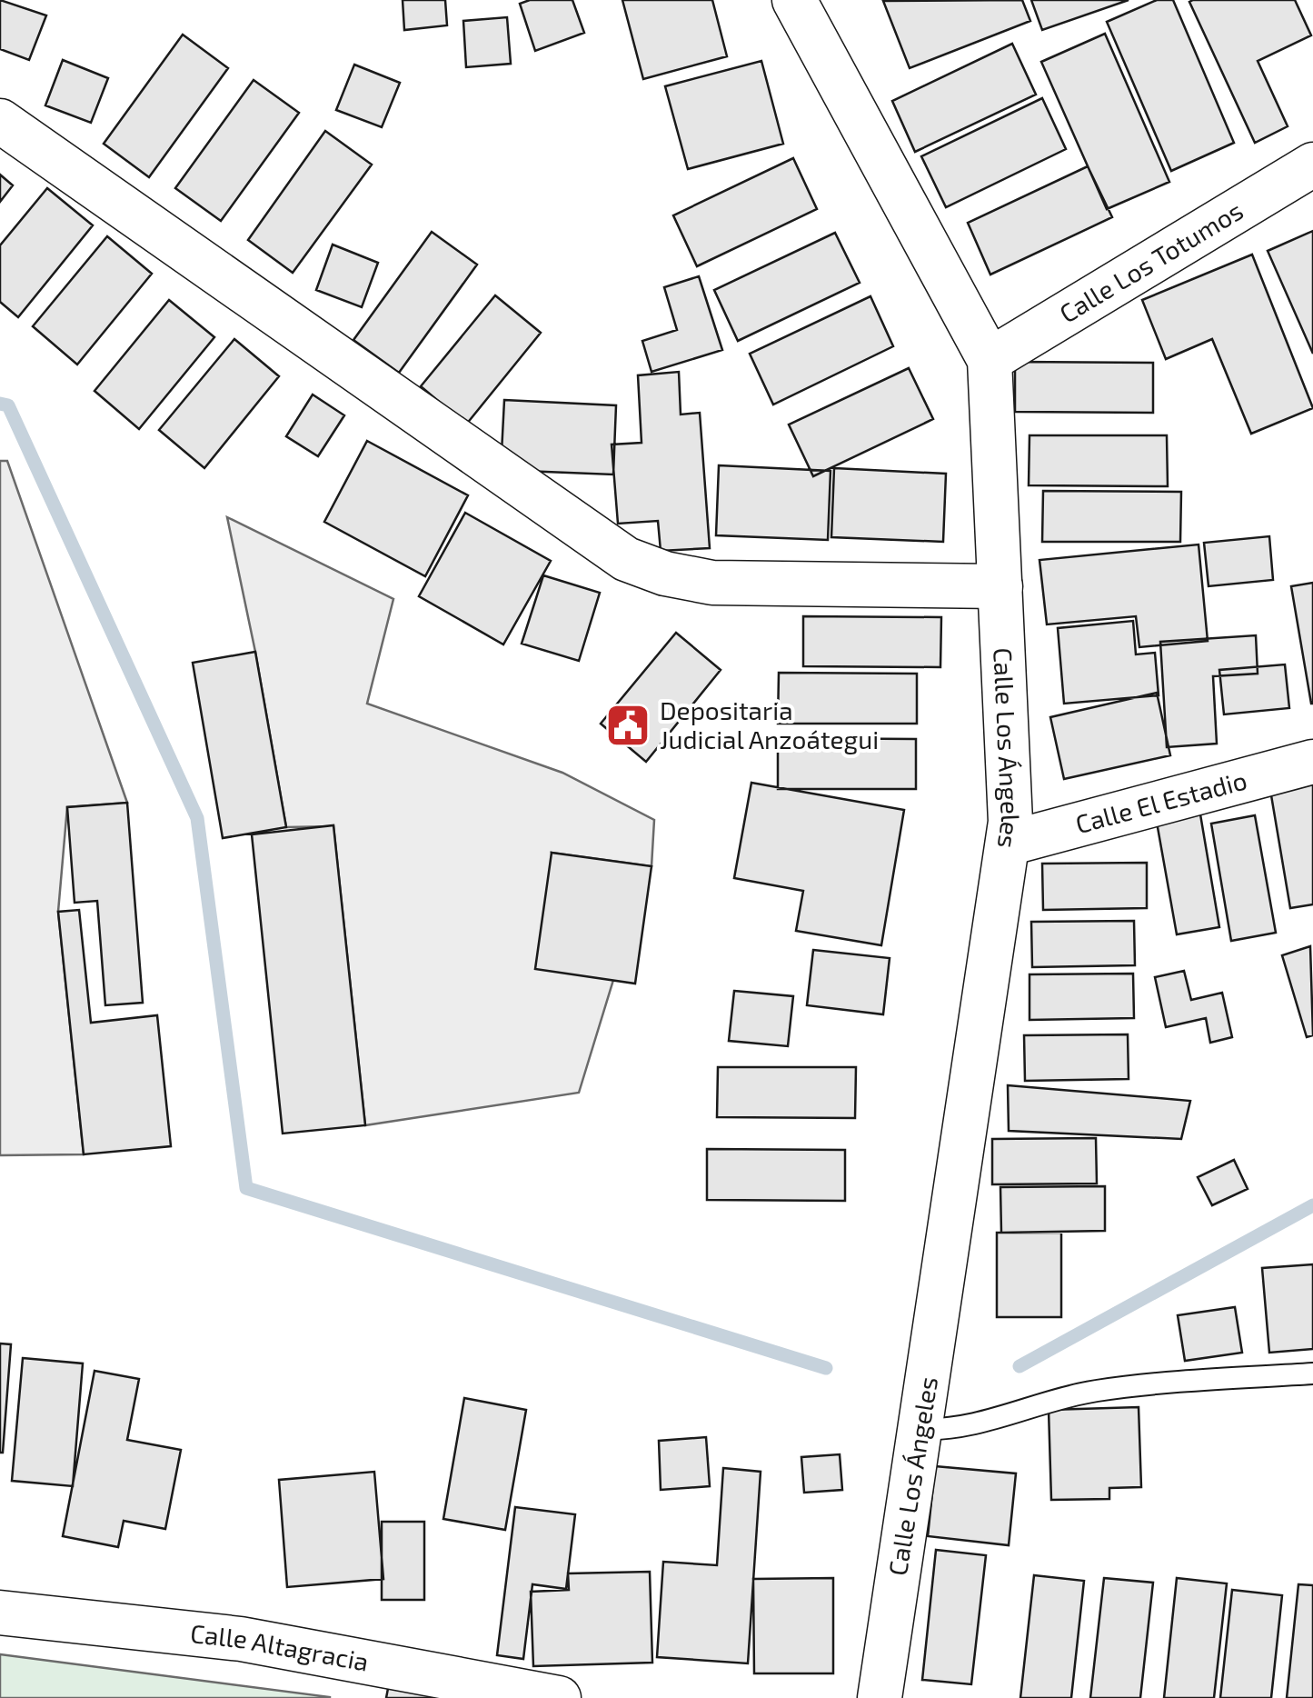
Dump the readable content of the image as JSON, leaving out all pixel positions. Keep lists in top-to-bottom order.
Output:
{
  "streets": {
    "street": [
      "Calle Los Totumos",
      "Calle Los Ángeles",
      "Calle El Estadio",
      "Calle Altagracia"
    ]
  },
  "crossings": [
    ["Calle Los Totumos", "Calle Los Ángeles"],
    ["Calle Los Ángeles", "Calle El Estadio"]
  ],
  "places": {
    "public building": ["Depositaria Judicial Anzoátegui"]
  }
}
